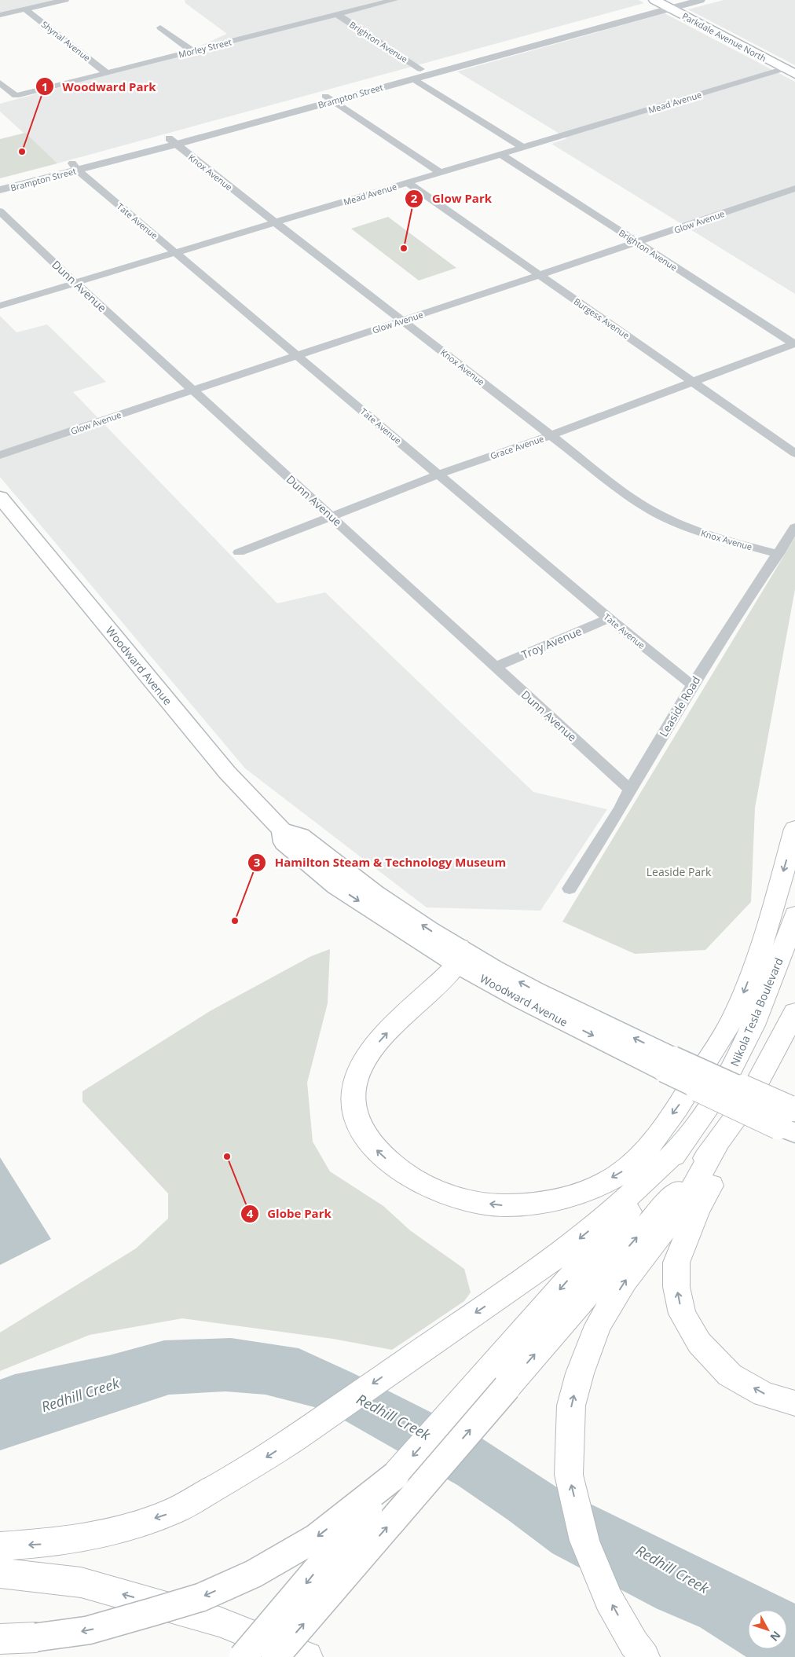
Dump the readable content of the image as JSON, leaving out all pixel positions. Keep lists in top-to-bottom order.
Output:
{
  "streets": {
    "highway": ["Nikola Tesla Boulevard"],
    "main road": ["Parkdale Avenue North", "Woodward Avenue"],
    "street": [
      "Shynal Avenue",
      "Brighton Avenue",
      "Morley Street",
      "Brampton Street",
      "Mead Avenue",
      "Knox Avenue",
      "Tate Avenue",
      "Glow Avenue",
      "Dunn Avenue",
      "Burgess Avenue",
      "Grace Avenue",
      "Troy Avenue",
      "Leaside Road"
    ]
  },
  "crossings": [
    ["Parkdale Avenue North", "Brampton Street"],
    ["Parkdale Avenue North", "Mead Avenue"],
    ["Shynal Avenue", "Morley Street"],
    ["Brighton Avenue", "Morley Street"],
    ["Brighton Avenue", "Brampton Street"],
    ["Brighton Avenue", "Mead Avenue"],
    ["Brighton Avenue", "Glow Avenue"],
    ["Brighton Avenue", "Grace Avenue"],
    ["Brampton Street", "Knox Avenue"],
    ["Brampton Street", "Tate Avenue"],
    ["Mead Avenue", "Knox Avenue"],
    ["Mead Avenue", "Tate Avenue"],
    ["Mead Avenue", "Dunn Avenue"],
    ["Mead Avenue", "Burgess Avenue"],
    ["Knox Avenue", "Glow Avenue"],
    ["Knox Avenue", "Grace Avenue"],
    ["Knox Avenue", "Leaside Road"],
    ["Tate Avenue", "Glow Avenue"],
    ["Tate Avenue", "Grace Avenue"],
    ["Tate Avenue", "Troy Avenue"],
    ["Tate Avenue", "Leaside Road"],
    ["Glow Avenue", "Dunn Avenue"],
    ["Glow Avenue", "Burgess Avenue"],
    ["Dunn Avenue", "Grace Avenue"],
    ["Dunn Avenue", "Troy Avenue"],
    ["Dunn Avenue", "Leaside Road"],
    ["Burgess Avenue", "Grace Avenue"]
  ],
  "water": ["Redhill Creek"],
  "parks": ["Leaside Park"],
  "places": [
    "Woodward Park",
    "Glow Park",
    "Hamilton Steam & Technology Museum",
    "Globe Park"
  ],
  "north": "bottom right"
}
